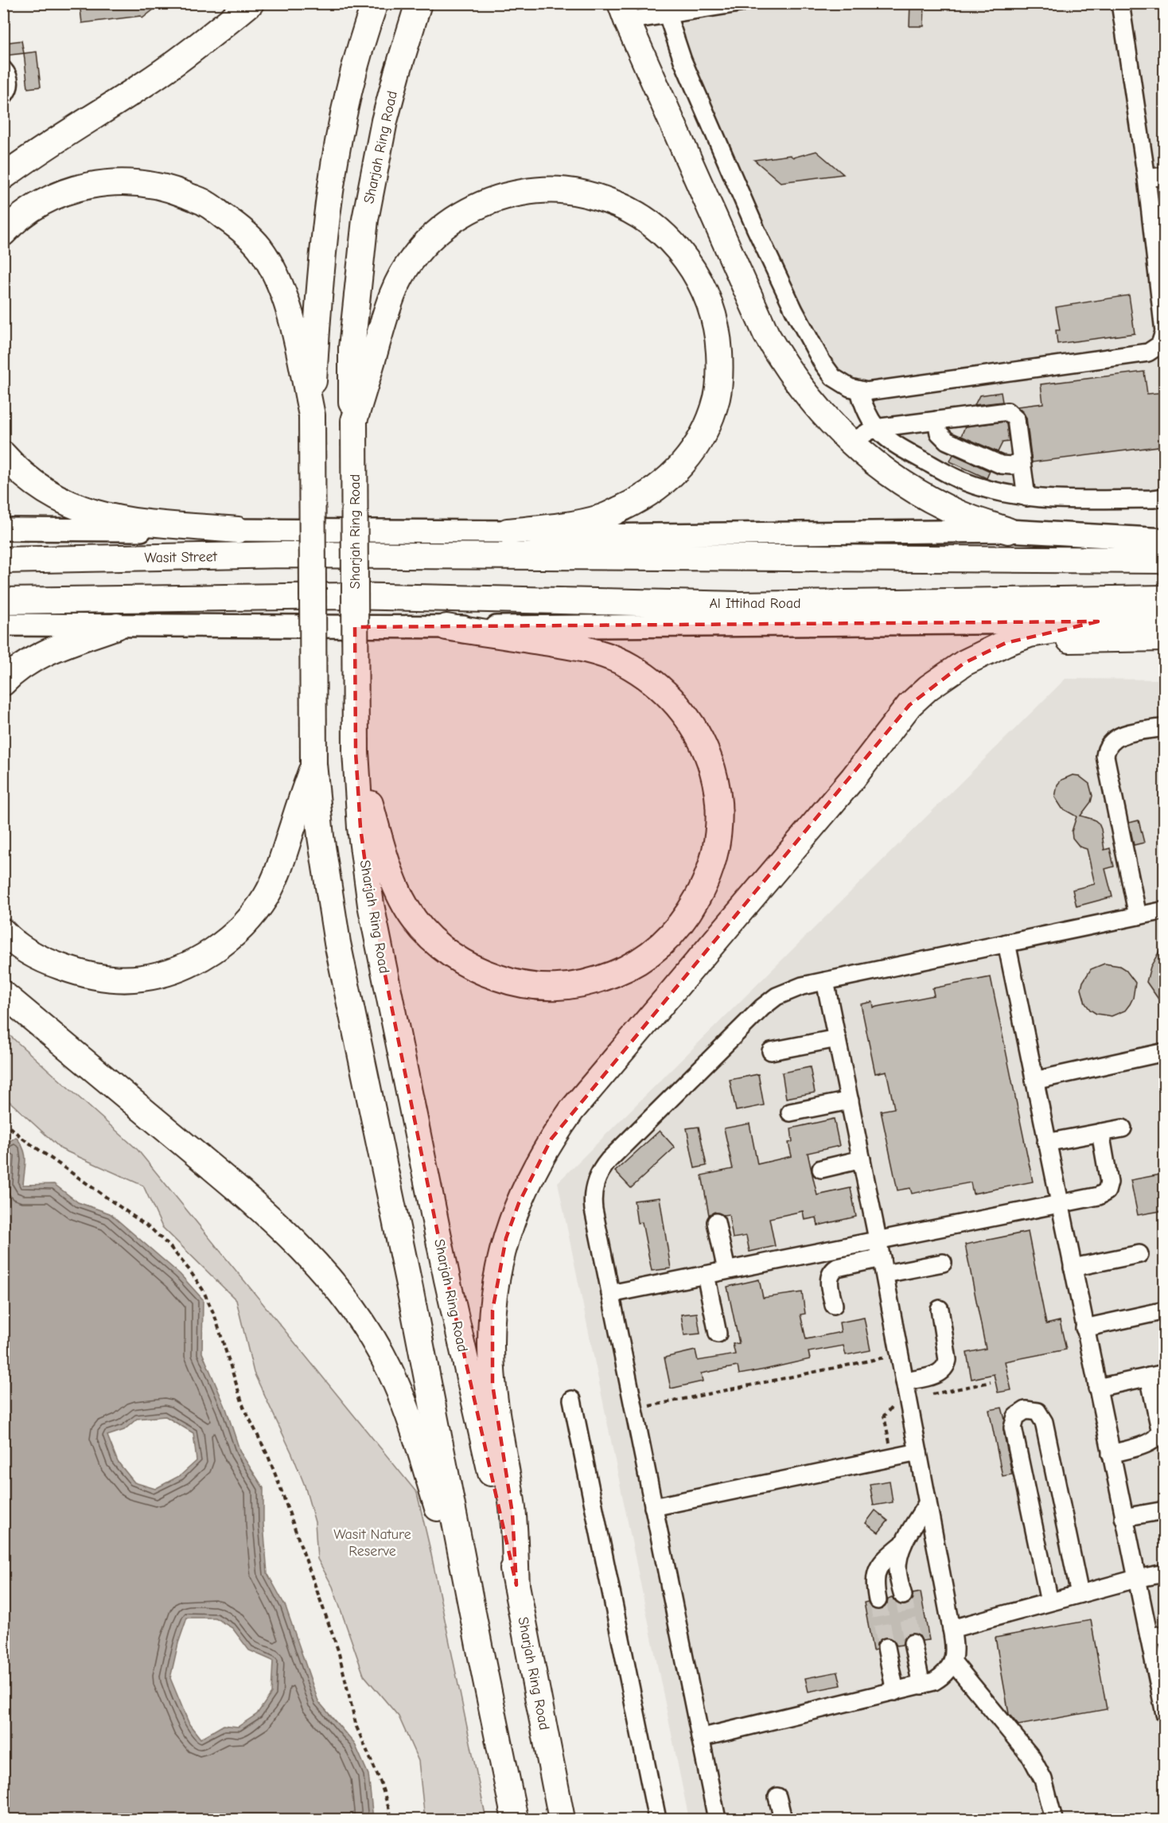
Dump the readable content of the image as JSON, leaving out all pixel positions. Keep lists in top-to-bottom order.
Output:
{
  "streets": {
    "highway": ["Sharjah Ring Road", "Wasit Street", "Al Ittihad Road"]
  },
  "parks": ["Wasit Nature Reserve"]
}
